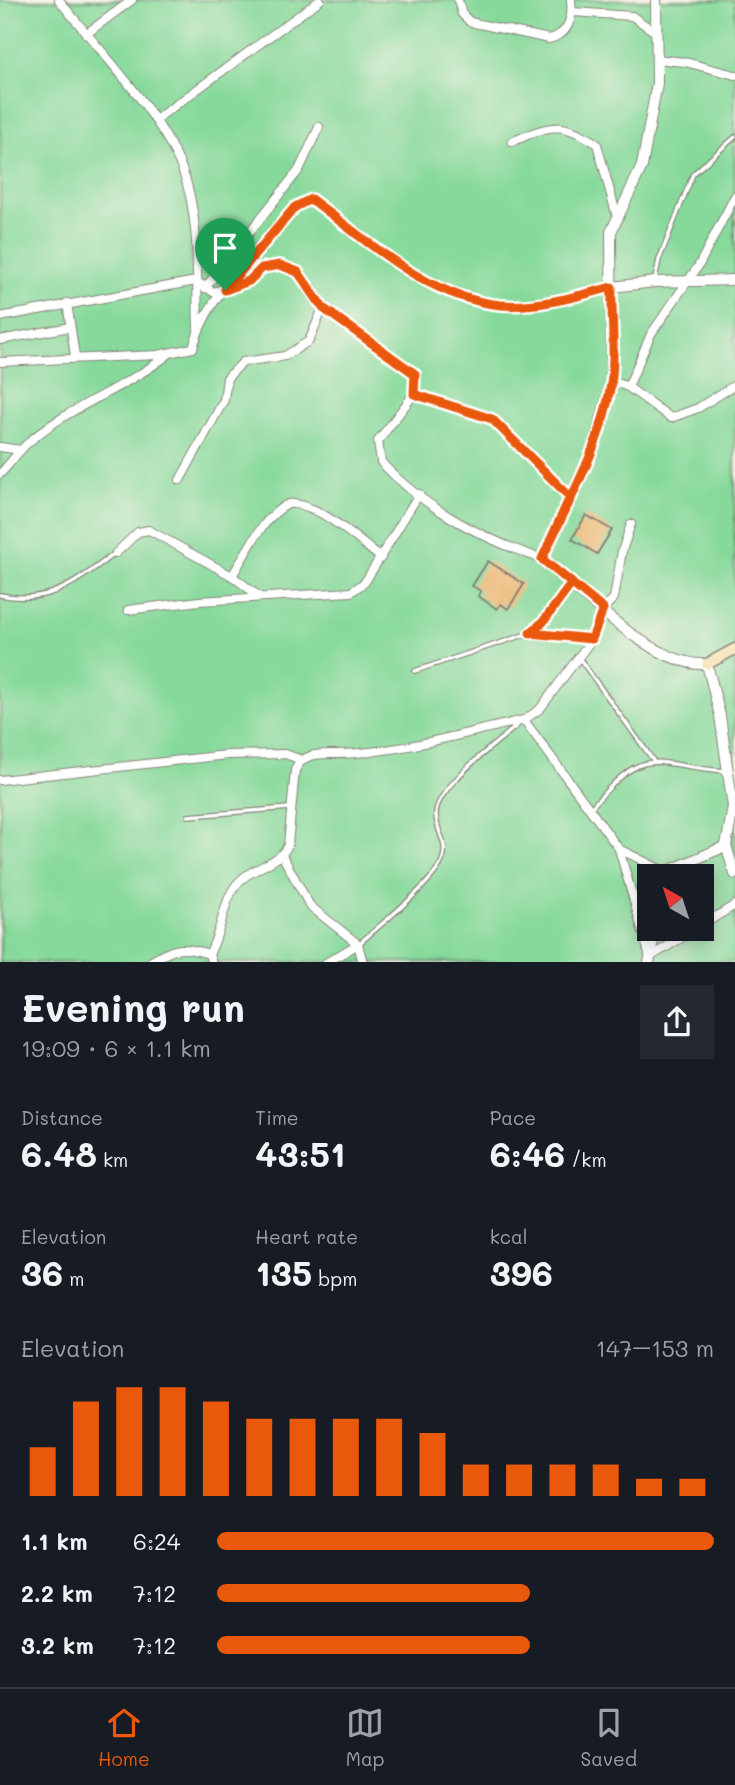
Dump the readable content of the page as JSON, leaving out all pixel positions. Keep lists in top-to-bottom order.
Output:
{
  "north": "top left",
  "page": {
    "heading": ["Evening run", "19:09 · 6 × 1.1 km"],
    "stats": [
      ["Distance", "6.48 km"],
      ["Time", "43:51"],
      ["Pace", "6:46 /km"],
      ["Elevation", "36 m"],
      ["Heart rate", "135 bpm"],
      ["kcal", "396"]
    ],
    "chart": ["Elevation", "147–153 m"],
    "list": [
      {
        "name": "1.1 km",
        "note": "6:24"
      },
      {
        "name": "2.2 km",
        "note": "7:12"
      },
      {
        "name": "3.2 km",
        "note": "7:12"
      }
    ],
    "tabs": ["Home", "Map", "Saved"]
  }
}
